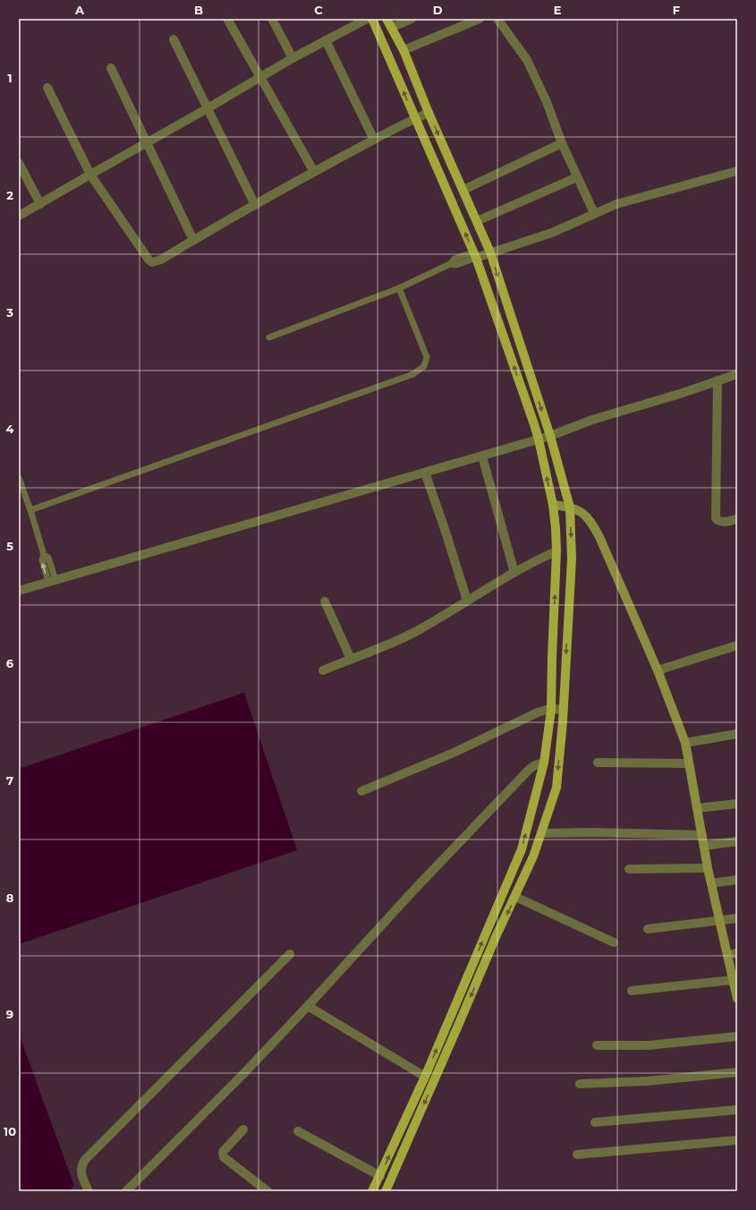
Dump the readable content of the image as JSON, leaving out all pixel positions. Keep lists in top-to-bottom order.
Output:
{
  "grid": {
    "columns": [
      "A",
      "B",
      "C",
      "D",
      "E",
      "F"
    ],
    "rows": [
      "1",
      "2",
      "3",
      "4",
      "5",
      "6",
      "7",
      "8",
      "9",
      "10"
    ]
  }
}
